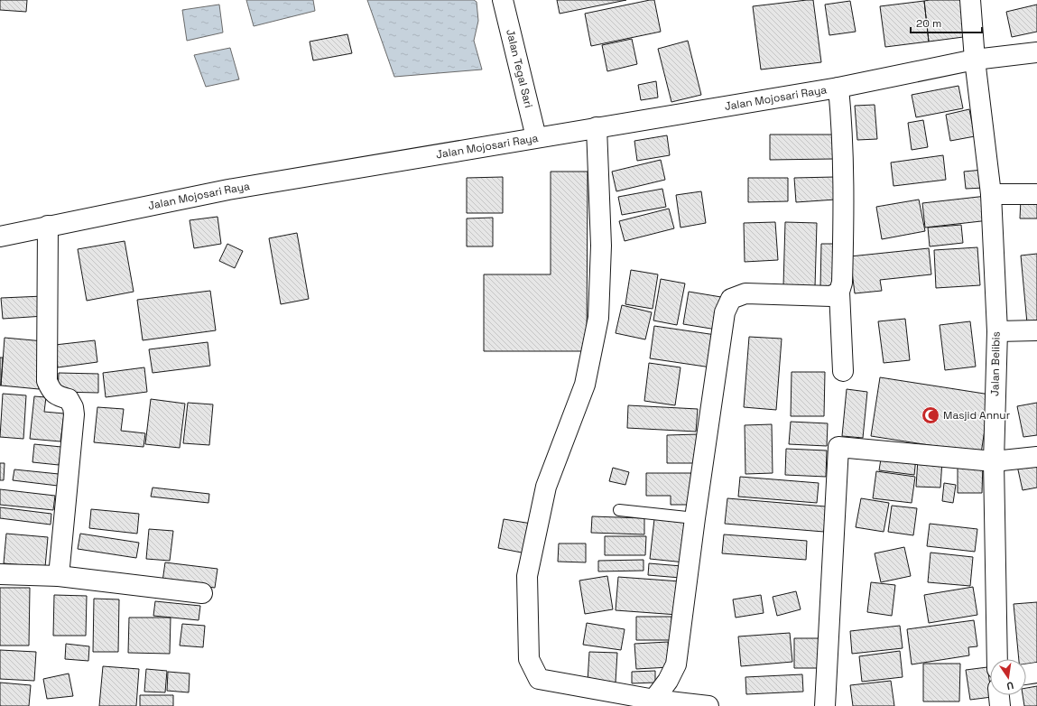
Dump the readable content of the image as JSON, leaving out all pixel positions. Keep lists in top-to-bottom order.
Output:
{
  "streets": {
    "street": ["Jalan Tegal Sari", "Jalan Mojosari Raya", "Jalan Belibis"]
  },
  "crossings": [
    ["Jalan Tegal Sari", "Jalan Mojosari Raya"],
    ["Jalan Mojosari Raya", "Jalan Belibis"]
  ],
  "places": {
    "mosque": ["Masjid Annur"]
  },
  "scale_bar": "20 m",
  "north": "bottom"
}
